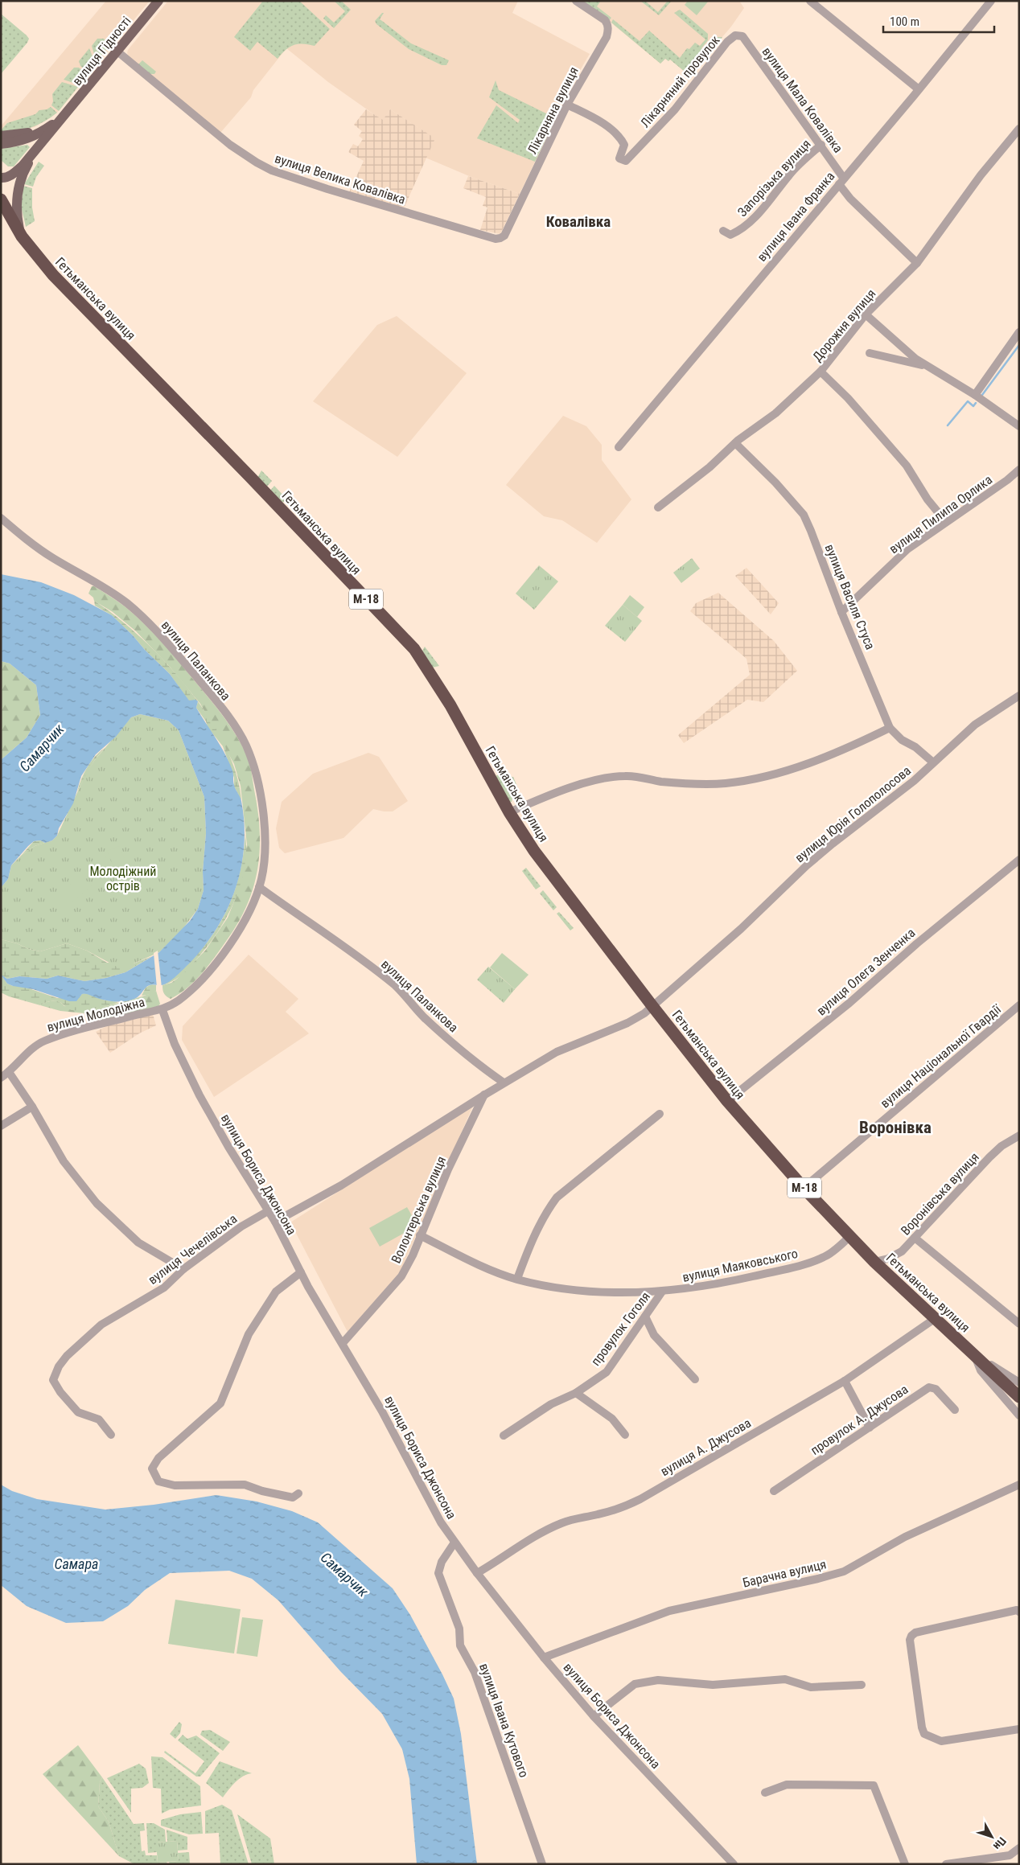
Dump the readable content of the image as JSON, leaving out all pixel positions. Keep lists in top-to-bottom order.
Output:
{
  "streets": {
    "highway": ["Гетьманська вулиця", "М-18"],
    "main road": ["вулиця Гідності"],
    "street": [
      "Лікарняний провулок",
      "вулиця Мала Ковалівка",
      "Лікарняна вулиця",
      "Запорізька вулиця",
      "вулиця Велика Ковалівка",
      "вулиця Івана Франка",
      "Дорожня вулиця",
      "вулиця Пилипа Орлика",
      "вулиця Василя Стуса",
      "вулиця Паланкова",
      "вулиця Юрія Голополосова",
      "вулиця Олега Зенченка",
      "вулиця Молодіжна",
      "вулиця Національної Гвардії",
      "вулиця Бориса Джонсона",
      "Воронівська вулиця",
      "Волонтерська вулиця",
      "вулиця Чечелівська",
      "вулиця Маяковського",
      "провулок Гоголя",
      "провулок А. Джусова",
      "вулиця А. Джусова",
      "Барачна вулиця",
      "вулиця Івана Кутового"
    ]
  },
  "crossings": [
    ["вулиця Гідності", "вулиця Велика Ковалівка"],
    ["вулиця Гідності", "Гетьманська вулиця"],
    ["Лікарняний провулок", "вулиця Мала Ковалівка"],
    ["Лікарняний провулок", "Лікарняна вулиця"],
    ["вулиця Мала Ковалівка", "Запорізька вулиця"],
    ["вулиця Мала Ковалівка", "вулиця Івана Франка"],
    ["вулиця Мала Ковалівка", "Дорожня вулиця"],
    ["Лікарняна вулиця", "вулиця Велика Ковалівка"],
    ["Гетьманська вулиця", "вулиця Юрія Голополосова"],
    ["Гетьманська вулиця", "вулиця Олега Зенченка"],
    ["Гетьманська вулиця", "вулиця Національної Гвардії"],
    ["Гетьманська вулиця", "Воронівська вулиця"],
    ["Гетьманська вулиця", "вулиця Маяковського"],
    ["Гетьманська вулиця", "вулиця А. Джусова"],
    ["Дорожня вулиця", "вулиця Василя Стуса"],
    ["вулиця Пилипа Орлика", "вулиця Василя Стуса"],
    ["вулиця Василя Стуса", "вулиця Юрія Голополосова"],
    ["вулиця Паланкова", "вулиця Молодіжна"],
    ["вулиця Паланкова", "вулиця Бориса Джонсона"],
    ["вулиця Молодіжна", "вулиця Бориса Джонсона"],
    ["вулиця Бориса Джонсона", "Волонтерська вулиця"],
    ["вулиця Бориса Джонсона", "вулиця Чечелівська"],
    ["вулиця Бориса Джонсона", "вулиця А. Джусова"],
    ["вулиця Бориса Джонсона", "Барачна вулиця"],
    ["вулиця Бориса Джонсона", "вулиця Івана Кутового"],
    ["Волонтерська вулиця", "вулиця Маяковського"],
    ["вулиця Маяковського", "провулок Гоголя"]
  ],
  "districts": ["Ковалівка", "Воронівка"],
  "water": ["Самарчик", "Самара"],
  "parks": ["Молодіжний острів"],
  "scale_bar": "100 m",
  "north": "bottom right"
}
